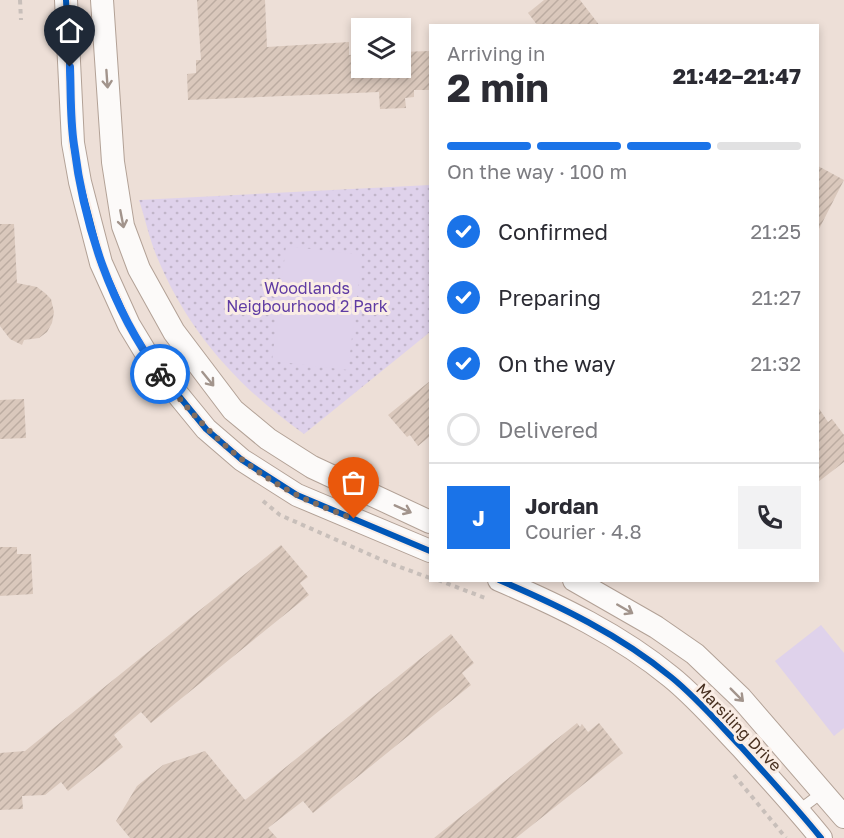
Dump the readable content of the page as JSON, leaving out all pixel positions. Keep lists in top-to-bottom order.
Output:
{
  "streets": {
    "street": ["Marsiling Drive"]
  },
  "parks": ["Woodlands Neigbourhood 2 Park"],
  "page": {
    "heading": ["2 min", "Arriving in", "21:42–21:47"],
    "panel": ["Jordan", "Courier · 4.8"],
    "bar": "On the way · 100 m",
    "list": [
      ["Confirmed", "21:25"],
      ["Preparing", "21:27"],
      ["On the way", "21:32"],
      "Delivered"
    ],
    "round": "J"
  }
}
